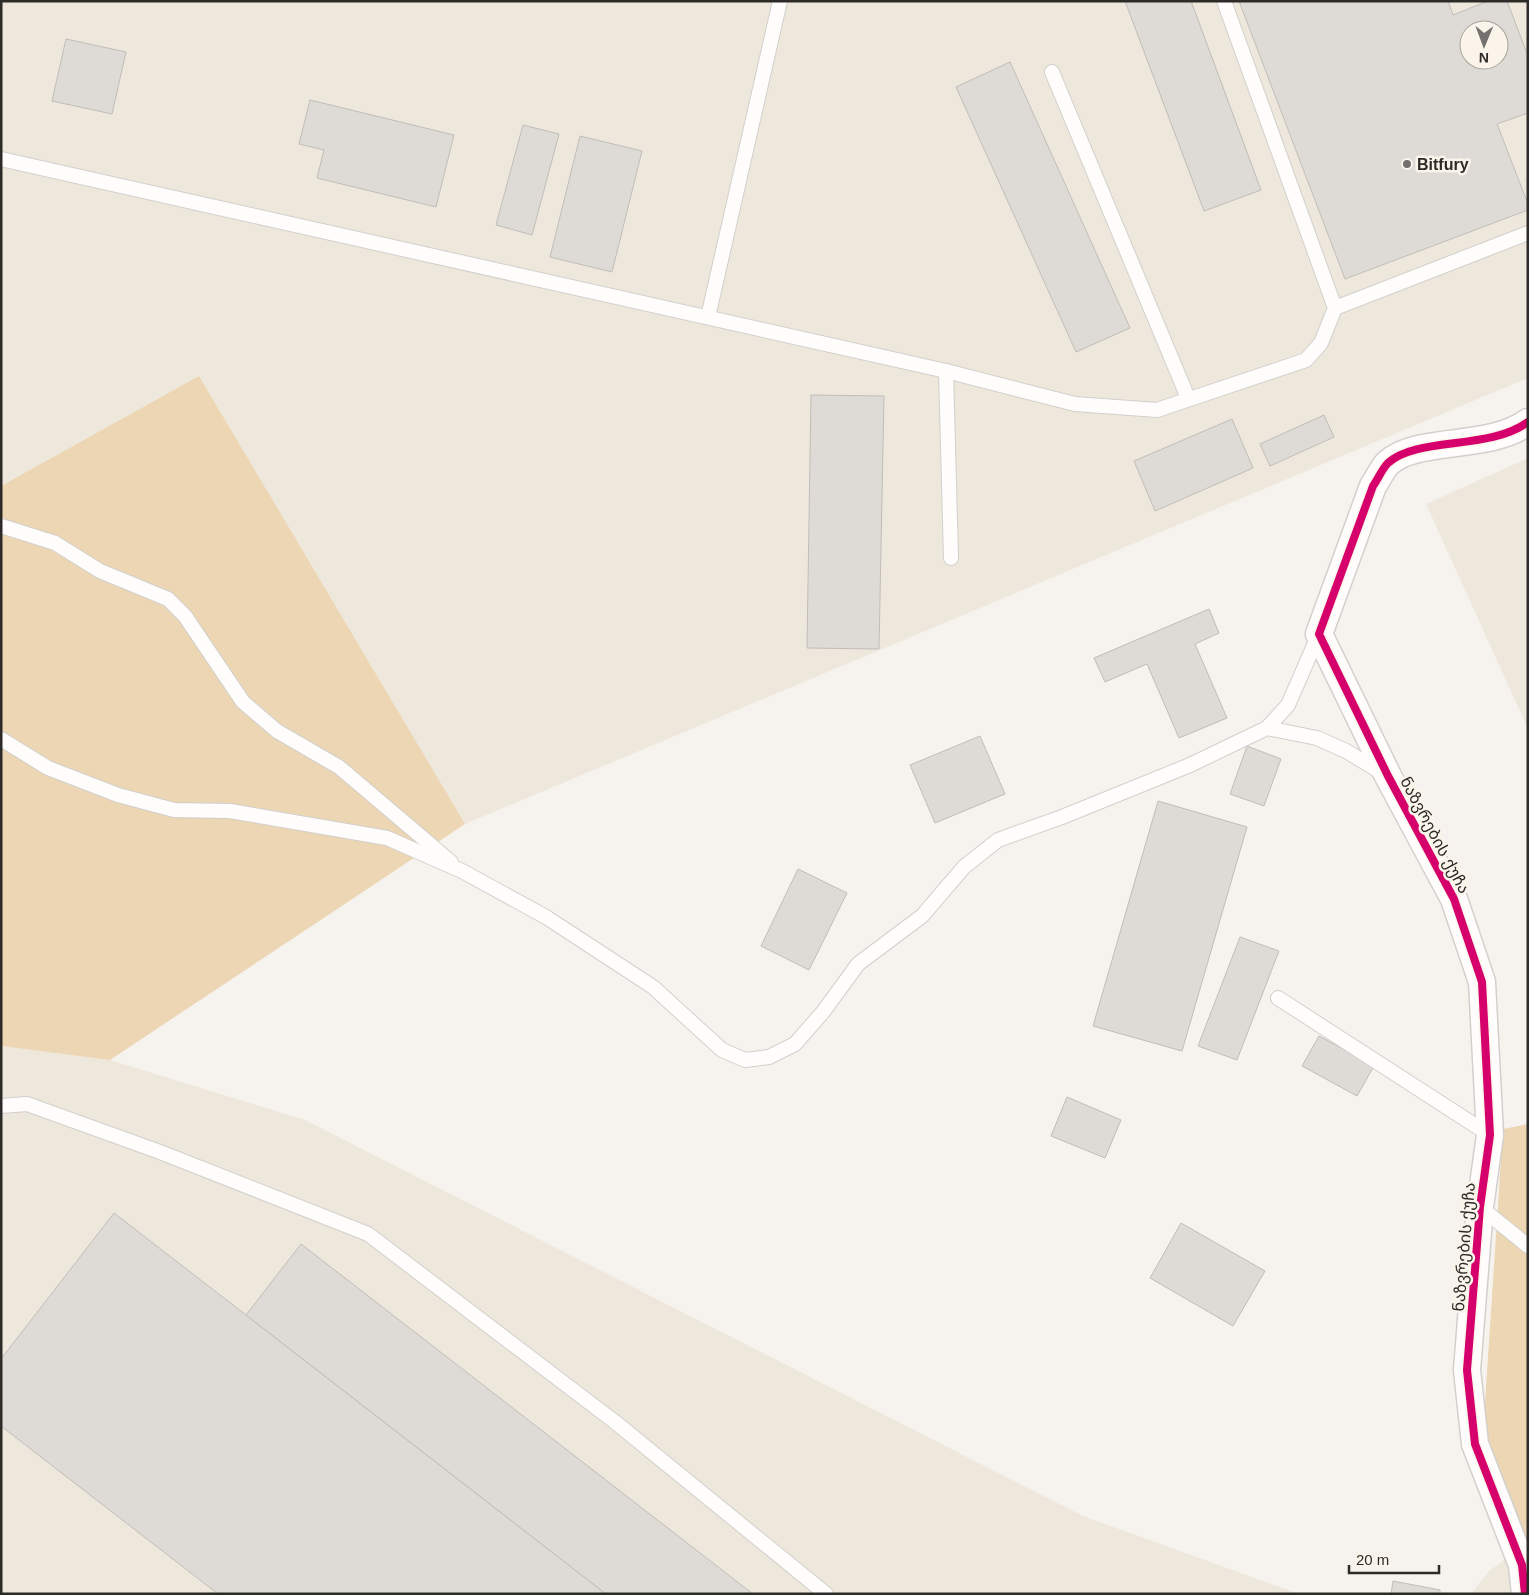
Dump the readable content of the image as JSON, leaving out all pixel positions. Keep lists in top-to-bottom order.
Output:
{
  "streets": {
    "street": ["ნაზვრების ქუჩა"]
  },
  "places": ["Bitfury"],
  "scale_bar": "20 m",
  "north": "bottom"
}
